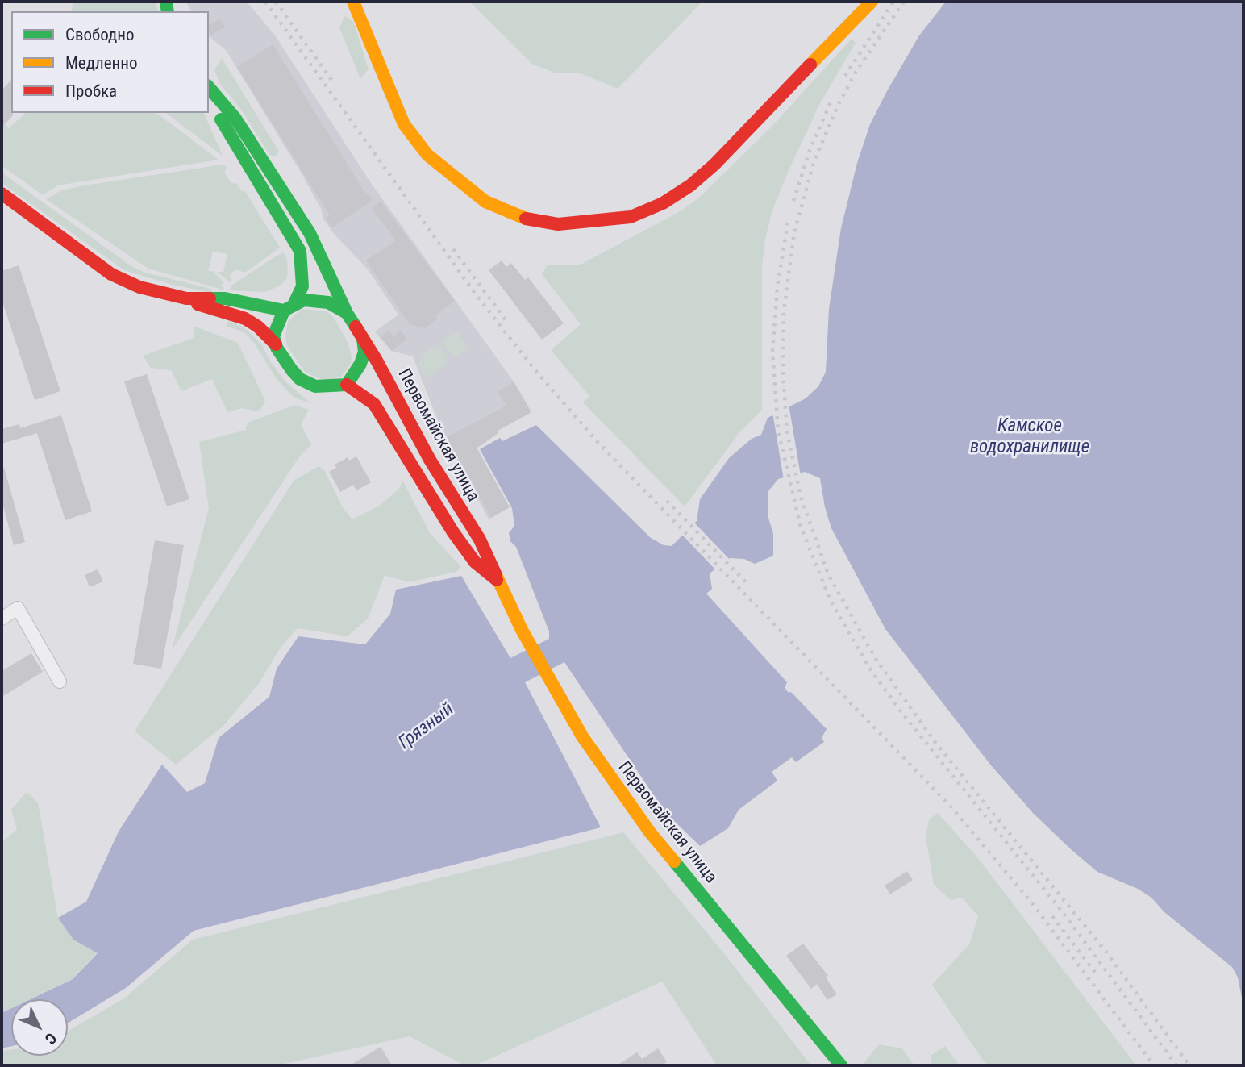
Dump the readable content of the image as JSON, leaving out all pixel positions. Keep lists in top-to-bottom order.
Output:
{
  "streets": {
    "main road": ["Первомайская улица"]
  },
  "water": ["Камское водохранилище", "Грязный"],
  "legend": ["Свободно", "Медленно", "Пробка"],
  "north": "bottom right"
}
